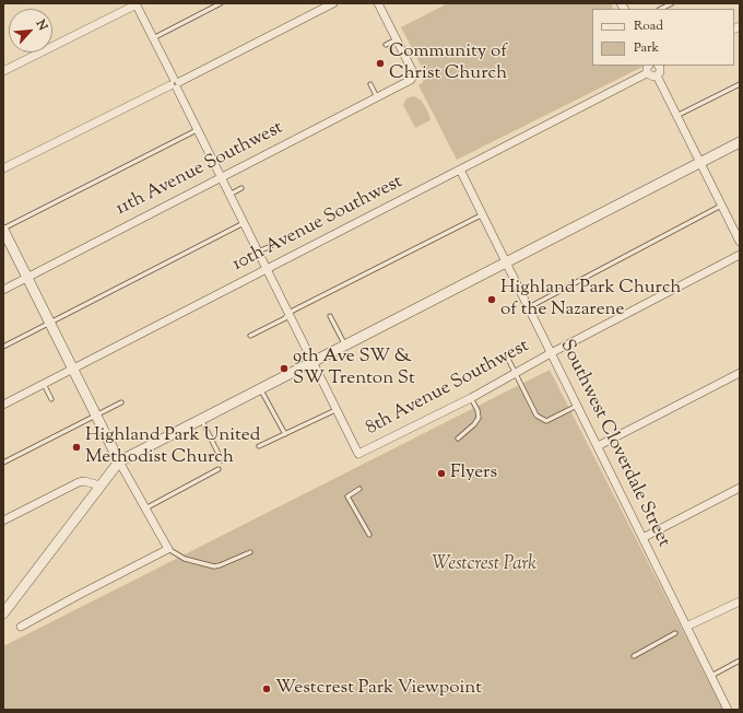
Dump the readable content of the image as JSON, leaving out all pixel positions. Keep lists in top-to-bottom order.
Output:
{
  "streets": {
    "street": [
      "11th Avenue Southwest",
      "10th Avenue Southwest",
      "8th Avenue Southwest",
      "Southwest Cloverdale Street"
    ]
  },
  "crossings": [
    ["10th Avenue Southwest", "Southwest Cloverdale Street"],
    ["8th Avenue Southwest", "Southwest Cloverdale Street"]
  ],
  "parks": ["Westcrest Park"],
  "places": [
    "Community of Christ Church",
    "Highland Park Church of the Nazarene",
    "9th Ave SW & SW Trenton St",
    "Highland Park United Methodist Church",
    "Flyers",
    "Westcrest Park Viewpoint"
  ],
  "legend": ["Road", "Park"],
  "north": "top right"
}
